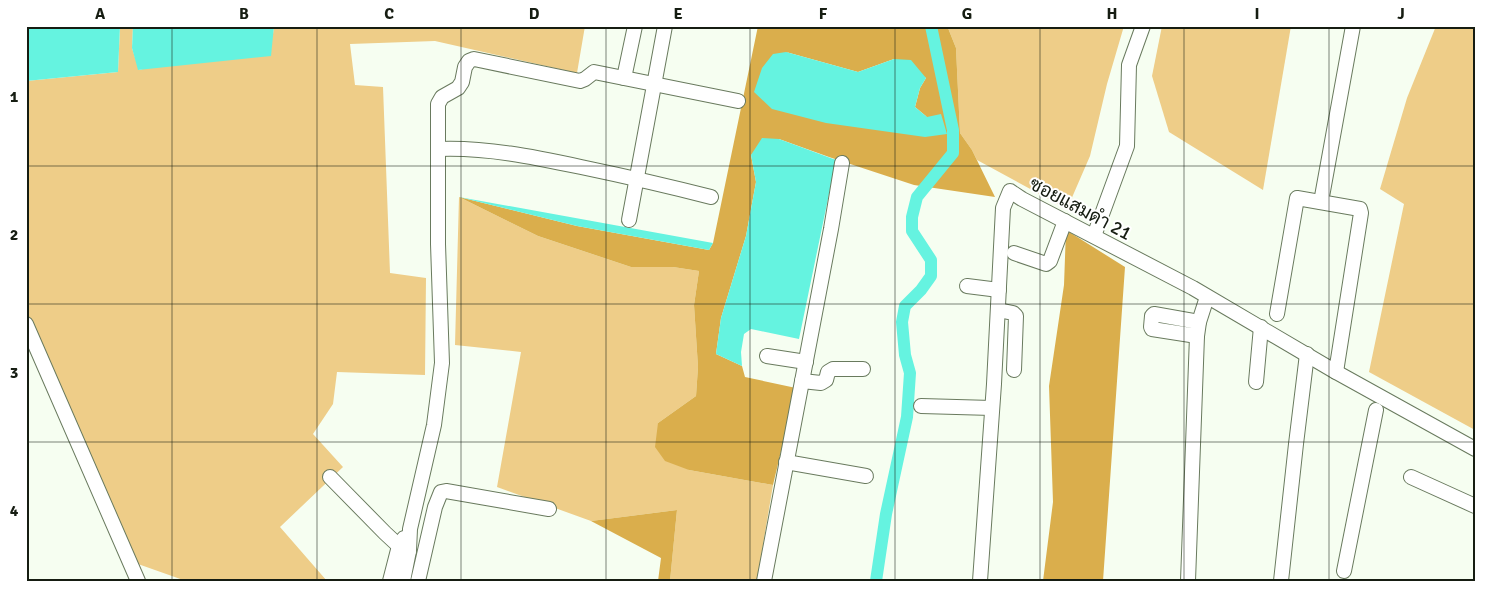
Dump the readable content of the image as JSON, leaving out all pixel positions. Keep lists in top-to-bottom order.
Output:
{
  "streets": {
    "street": ["ซอยแสมดำ 21"]
  },
  "grid": {
    "columns": [
      "A",
      "B",
      "C",
      "D",
      "E",
      "F",
      "G",
      "H",
      "I",
      "J"
    ],
    "rows": [
      "1",
      "2",
      "3",
      "4"
    ]
  }
}
